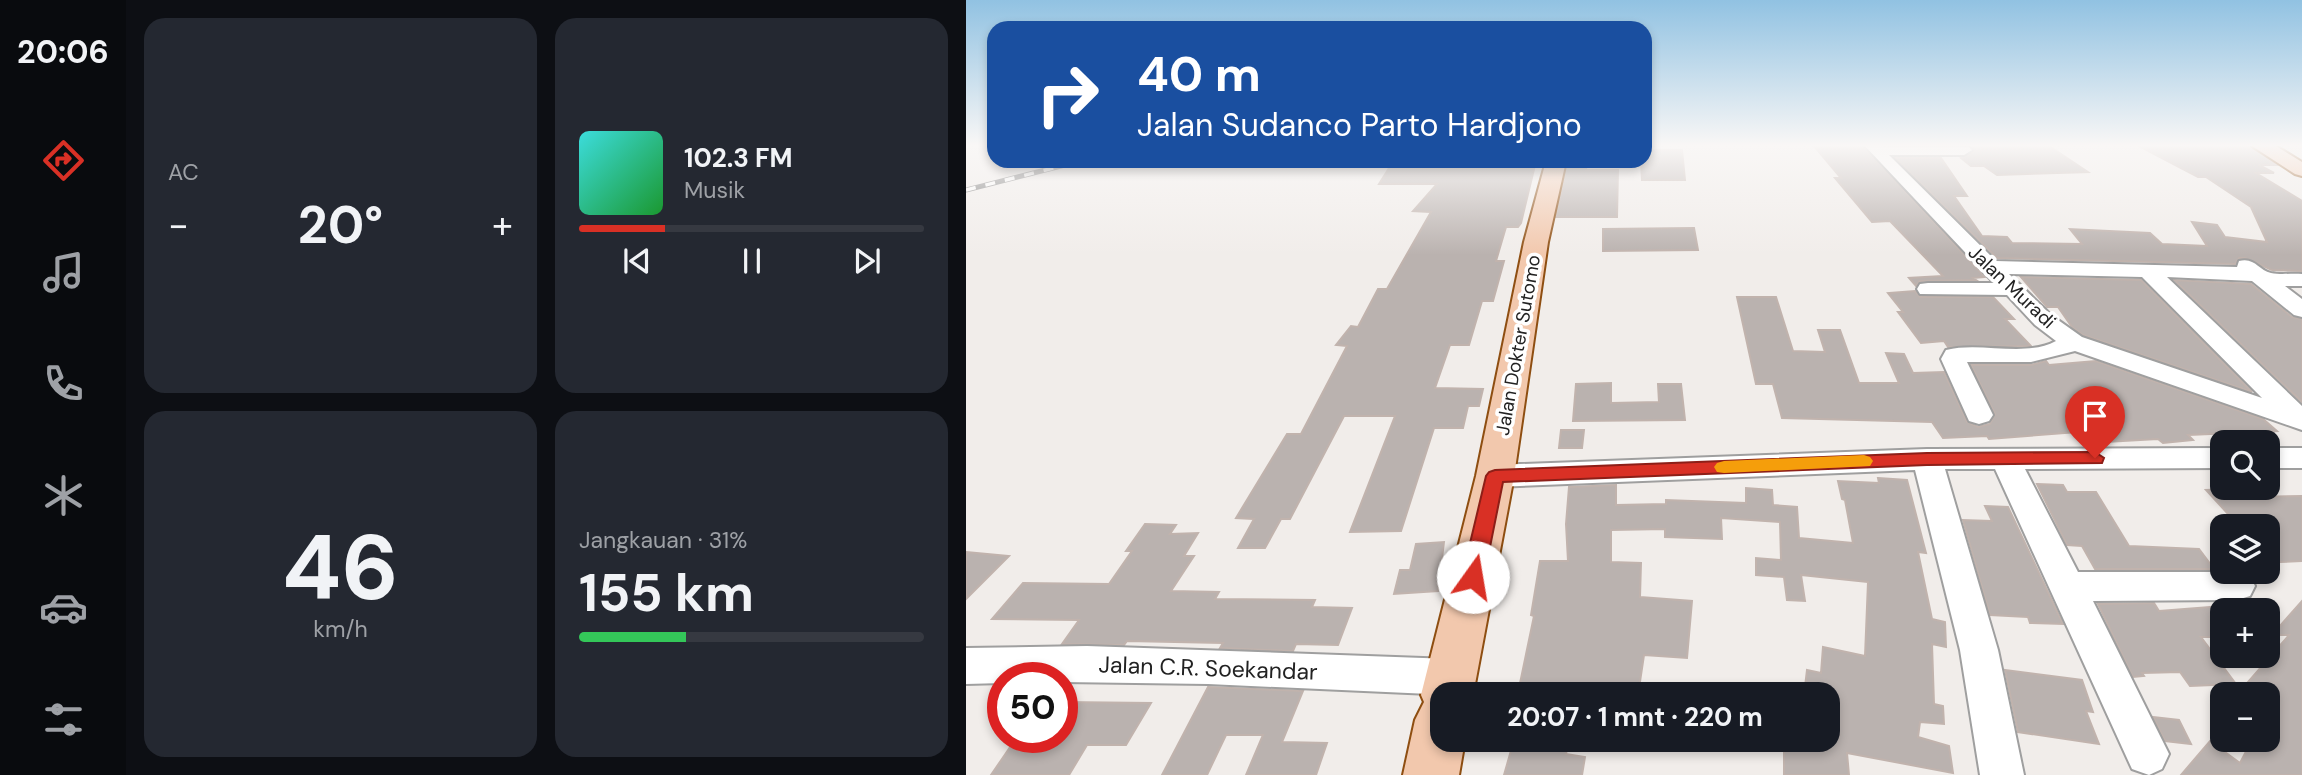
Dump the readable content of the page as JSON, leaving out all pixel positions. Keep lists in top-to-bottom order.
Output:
{
  "streets": {
    "main road": ["Jalan Dokter Sutomo"],
    "street": ["Jalan Muradi", "Jalan C.R. Soekandar"]
  },
  "page": {
    "tabs": "20:06",
    "tile": [
      "AC",
      ["46", "km/h"],
      ["Jangkauan · 31%", "155 km"]
    ],
    "turn": ["40 m", "Jalan Sudanco Parto Hardjono"],
    "song": ["102.3 FM", "Musik"],
    "heat": ["−", "20°", "+"],
    "map_buttons": ["+", "−"],
    "limit": "50",
    "trip": "20:07 · 1 mnt · 220 m"
  }
}
